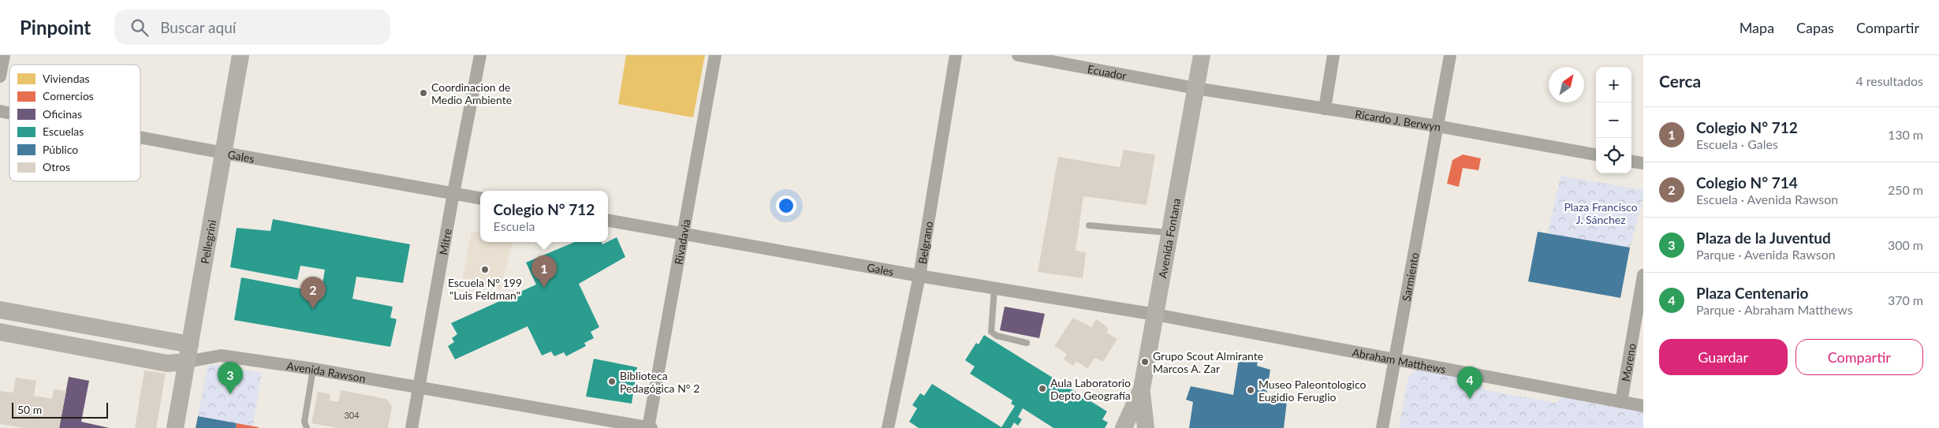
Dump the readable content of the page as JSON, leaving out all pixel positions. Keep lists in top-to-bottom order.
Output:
{
  "streets": {
    "street": [
      "Ecuador",
      "Ricardo J. Berwyn",
      "Gales",
      "Avenida Fontana",
      "Pellegrini",
      "Mitre",
      "Rivadavia",
      "Belgrano",
      "Sarmiento",
      "Abraham Matthews",
      "Moreno",
      "Avenida Rawson"
    ]
  },
  "crossings": [
    ["Ecuador", "Ricardo J. Berwyn"],
    ["Ecuador", "Avenida Fontana"],
    ["Ricardo J. Berwyn", "Avenida Fontana"],
    ["Ricardo J. Berwyn", "Sarmiento"],
    ["Gales", "Avenida Fontana"],
    ["Gales", "Pellegrini"],
    ["Gales", "Mitre"],
    ["Gales", "Rivadavia"],
    ["Gales", "Belgrano"],
    ["Gales", "Abraham Matthews"],
    ["Avenida Fontana", "Abraham Matthews"],
    ["Pellegrini", "Avenida Rawson"],
    ["Mitre", "Avenida Rawson"],
    ["Rivadavia", "Avenida Rawson"],
    ["Sarmiento", "Abraham Matthews"],
    ["Abraham Matthews", "Moreno"]
  ],
  "parks": ["Plaza Francisco J. Sánchez"],
  "places": [
    "Coordinacion de Medio Ambiente",
    "Escuela N° 199 \"Luis Feldman\"",
    "Grupo Scout Almirante Marcos A. Zar",
    "Biblioteca Pedagógica N° 2",
    "Aula Laboratorio Depto Geografía",
    "Museo Paleontologico Eugidio Feruglio"
  ],
  "house_numbers": ["304"],
  "legend": [
    "Viviendas",
    "Comercios",
    "Oficinas",
    "Escuelas",
    "Público",
    "Otros"
  ],
  "scale_bar": "50 m",
  "north": "top right",
  "page": {
    "header": "Pinpoint",
    "search": "Buscar aquí",
    "nav": ["Mapa", "Capas", "Compartir"],
    "heading": ["Cerca", "4 resultados"],
    "map_buttons": ["+", "−"],
    "list": [
      {
        "mark": "1",
        "name": "Colegio N° 712",
        "note": "Escuela · Gales",
        "value": "130 m"
      },
      {
        "mark": "2",
        "name": "Colegio N° 714",
        "note": "Escuela · Avenida Rawson",
        "value": "250 m"
      },
      {
        "mark": "3",
        "name": "Plaza de la Juventud",
        "note": "Parque · Avenida Rawson",
        "value": "300 m"
      },
      {
        "mark": "4",
        "name": "Plaza Centenario",
        "note": "Parque · Abraham Matthews",
        "value": "370 m"
      }
    ],
    "popup": ["Colegio N° 712", "Escuela"],
    "pins": [
      "1",
      "2",
      "3",
      "4"
    ],
    "buttons": ["Guardar", "Compartir"],
    "scale": "50 m"
  }
}
